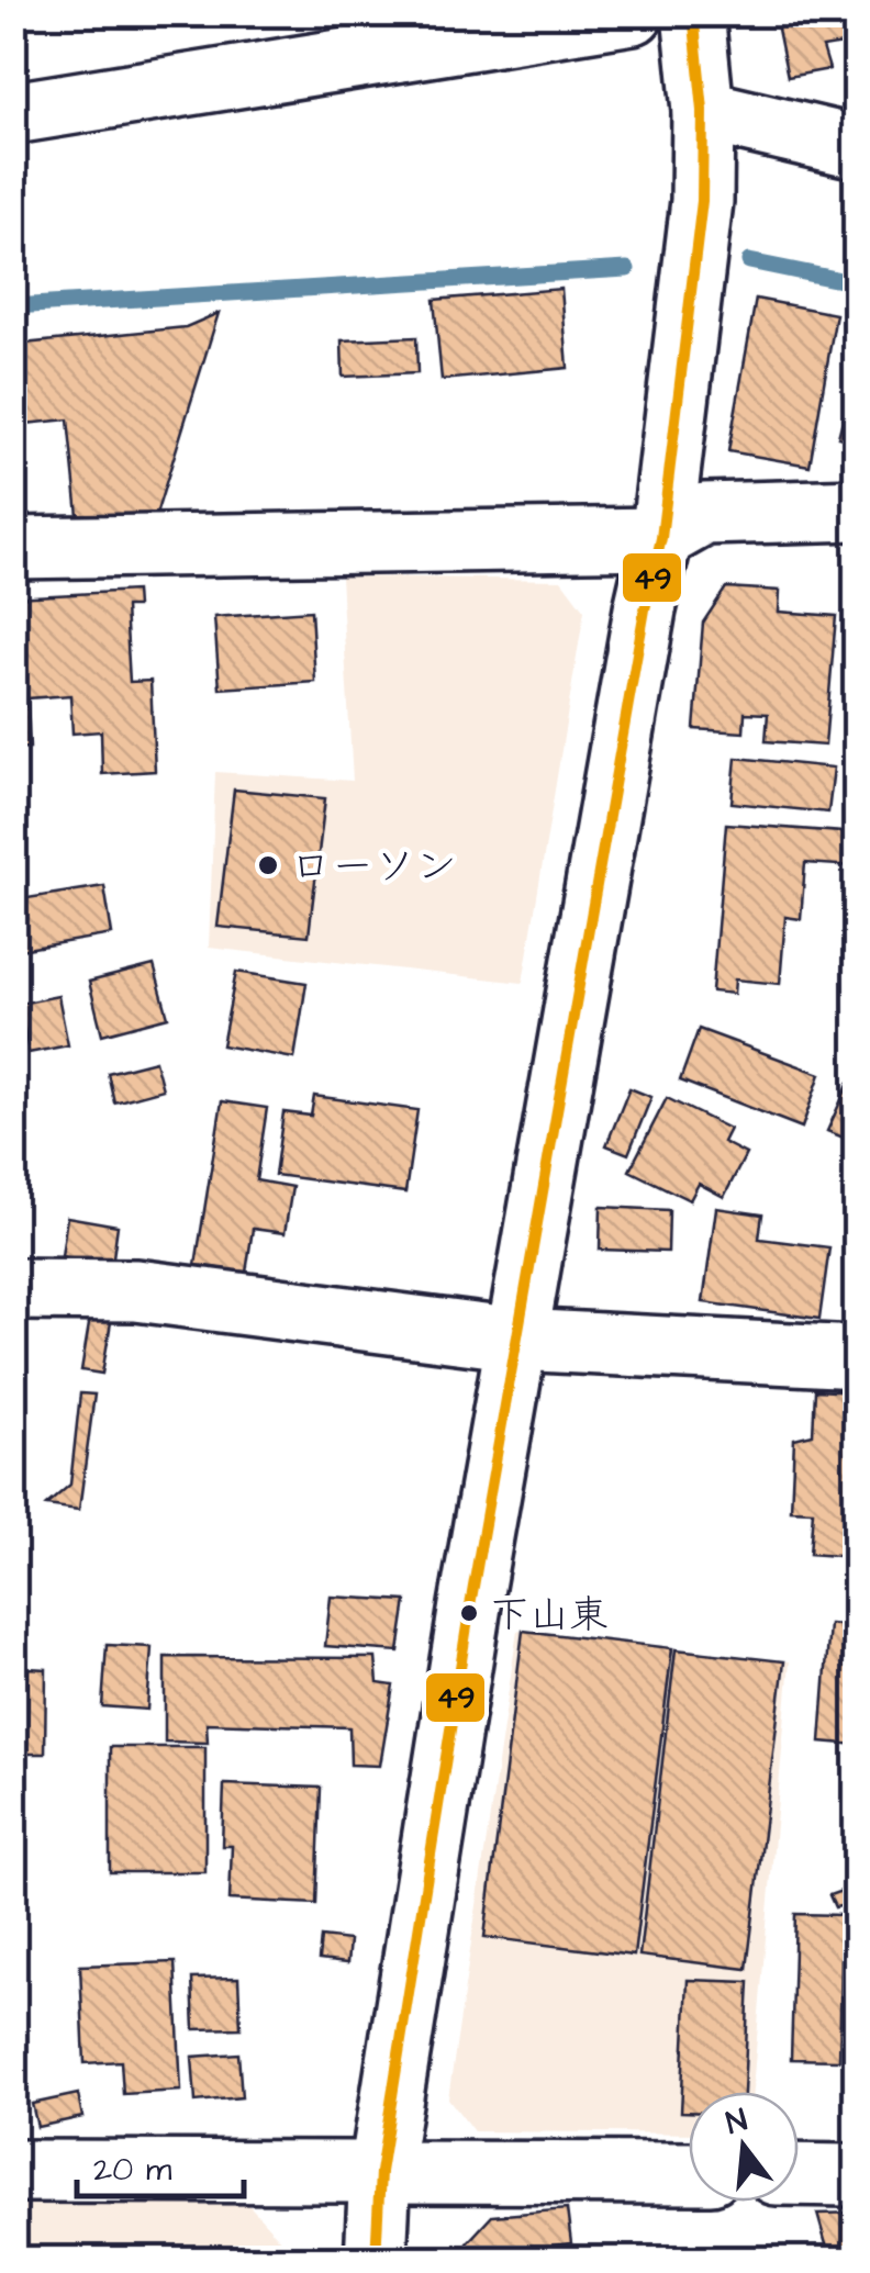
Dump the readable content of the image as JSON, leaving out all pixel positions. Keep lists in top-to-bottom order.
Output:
{
  "places": ["ローソン", "下山東"],
  "lines": ["transit line 49"],
  "scale_bar": "20 m",
  "north": "top"
}
